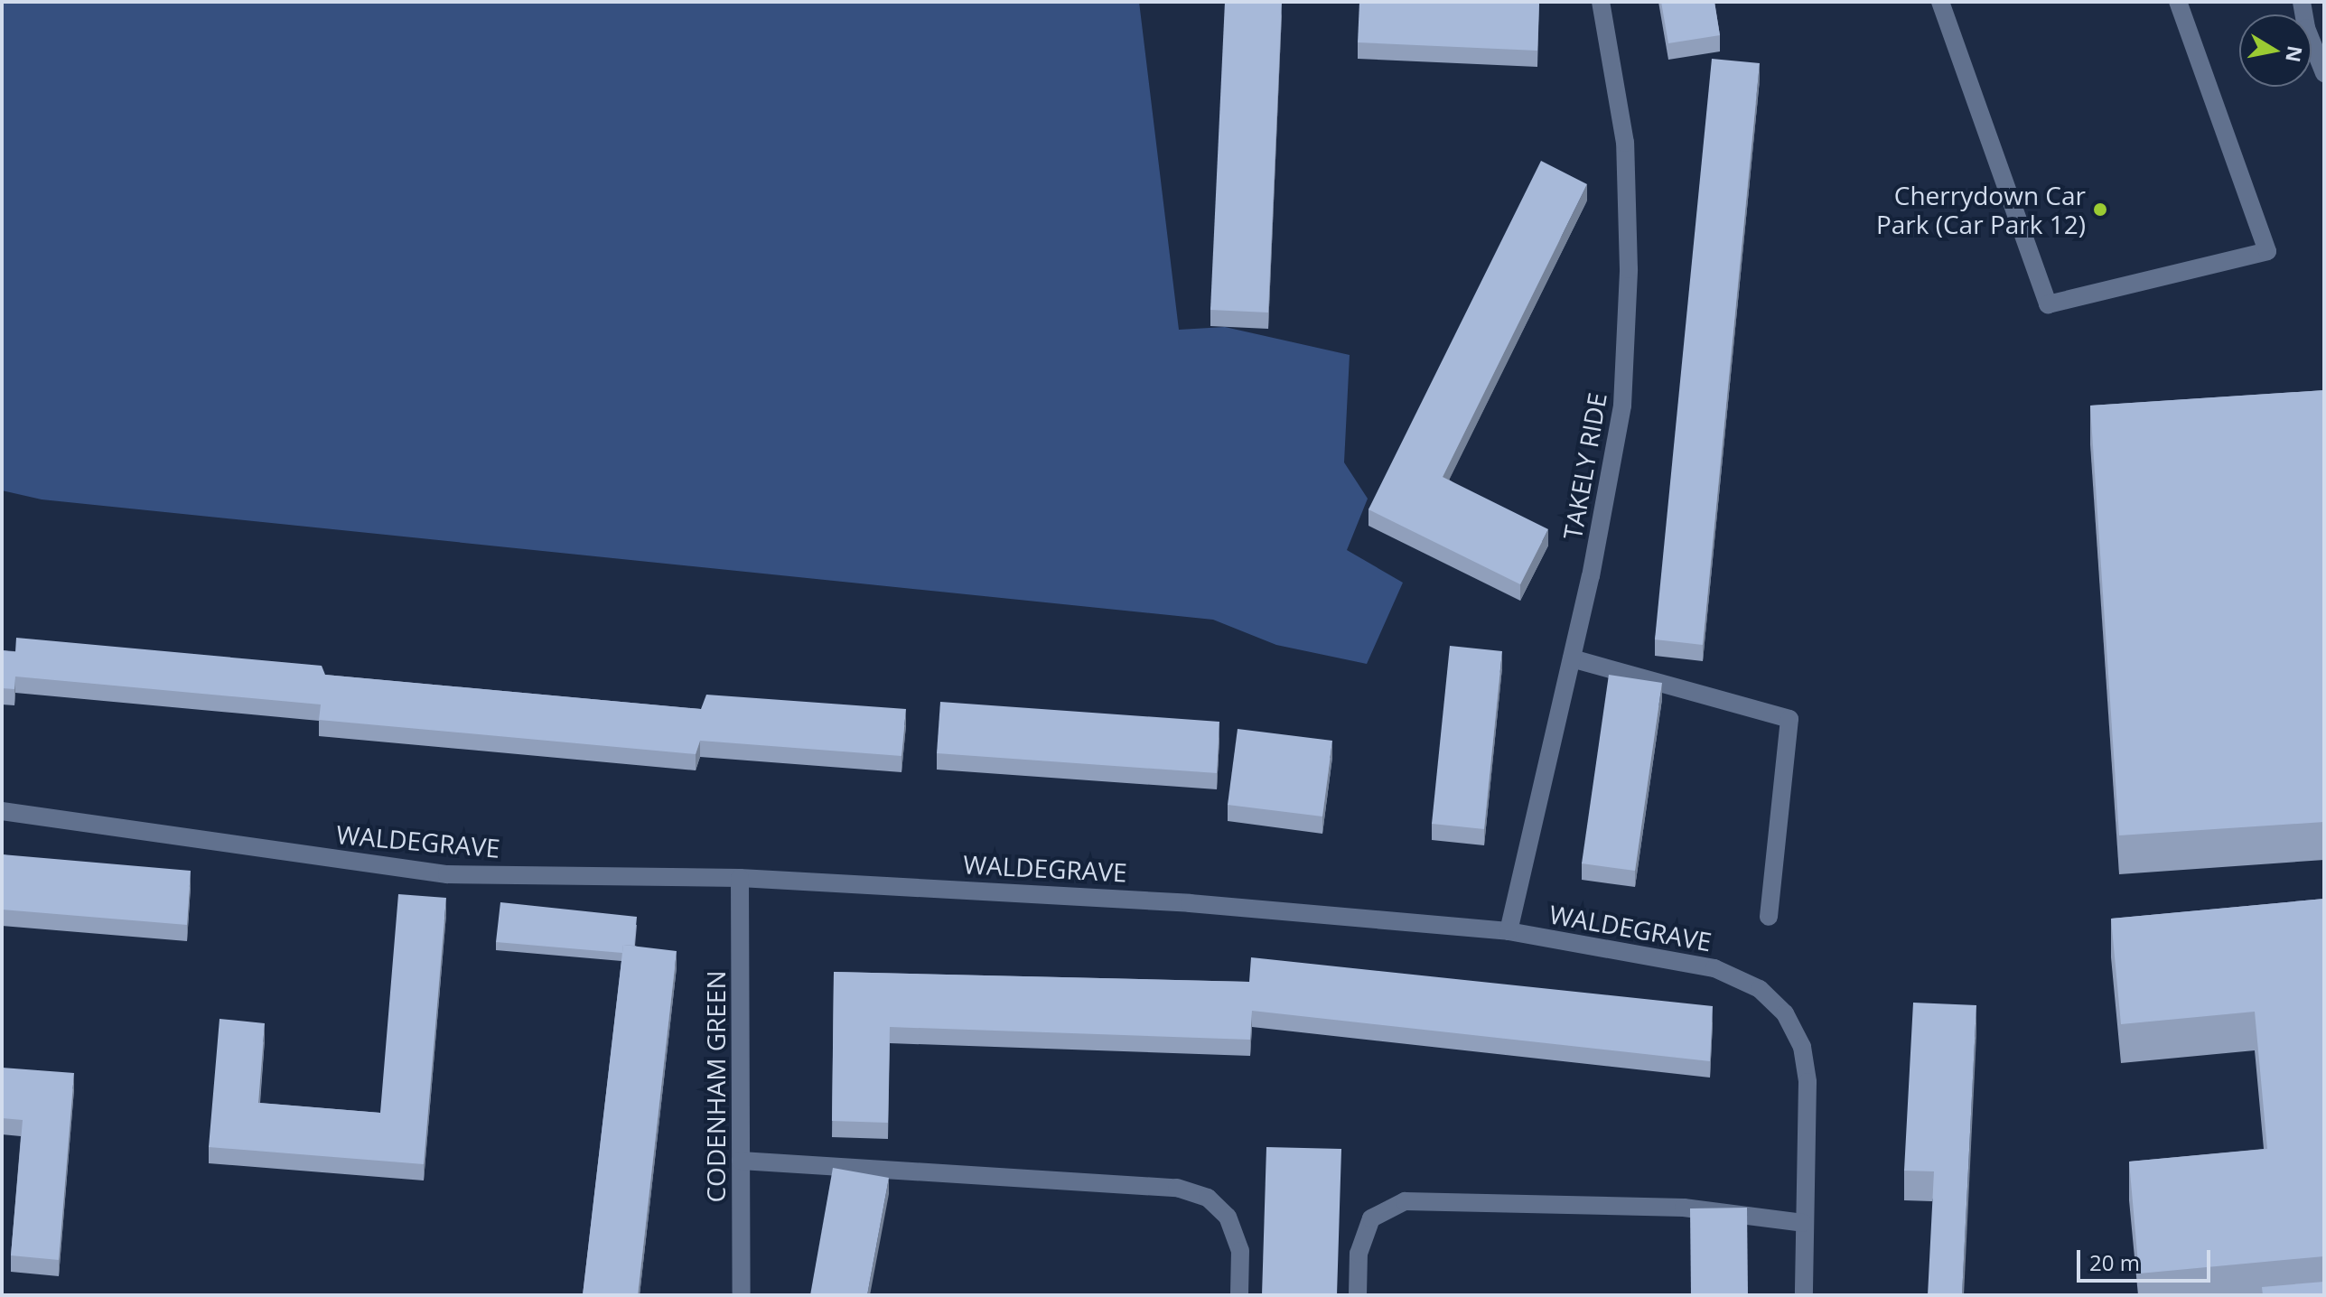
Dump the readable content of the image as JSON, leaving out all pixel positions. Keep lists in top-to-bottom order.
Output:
{
  "streets": {
    "street": ["TAKELY RIDE", "WALDEGRAVE", "CODENHAM GREEN"]
  },
  "crossings": [
    ["TAKELY RIDE", "WALDEGRAVE"],
    ["WALDEGRAVE", "CODENHAM GREEN"]
  ],
  "places": ["Cherrydown Car Park (Car Park 12)"],
  "scale_bar": "20 m",
  "north": "right"
}
